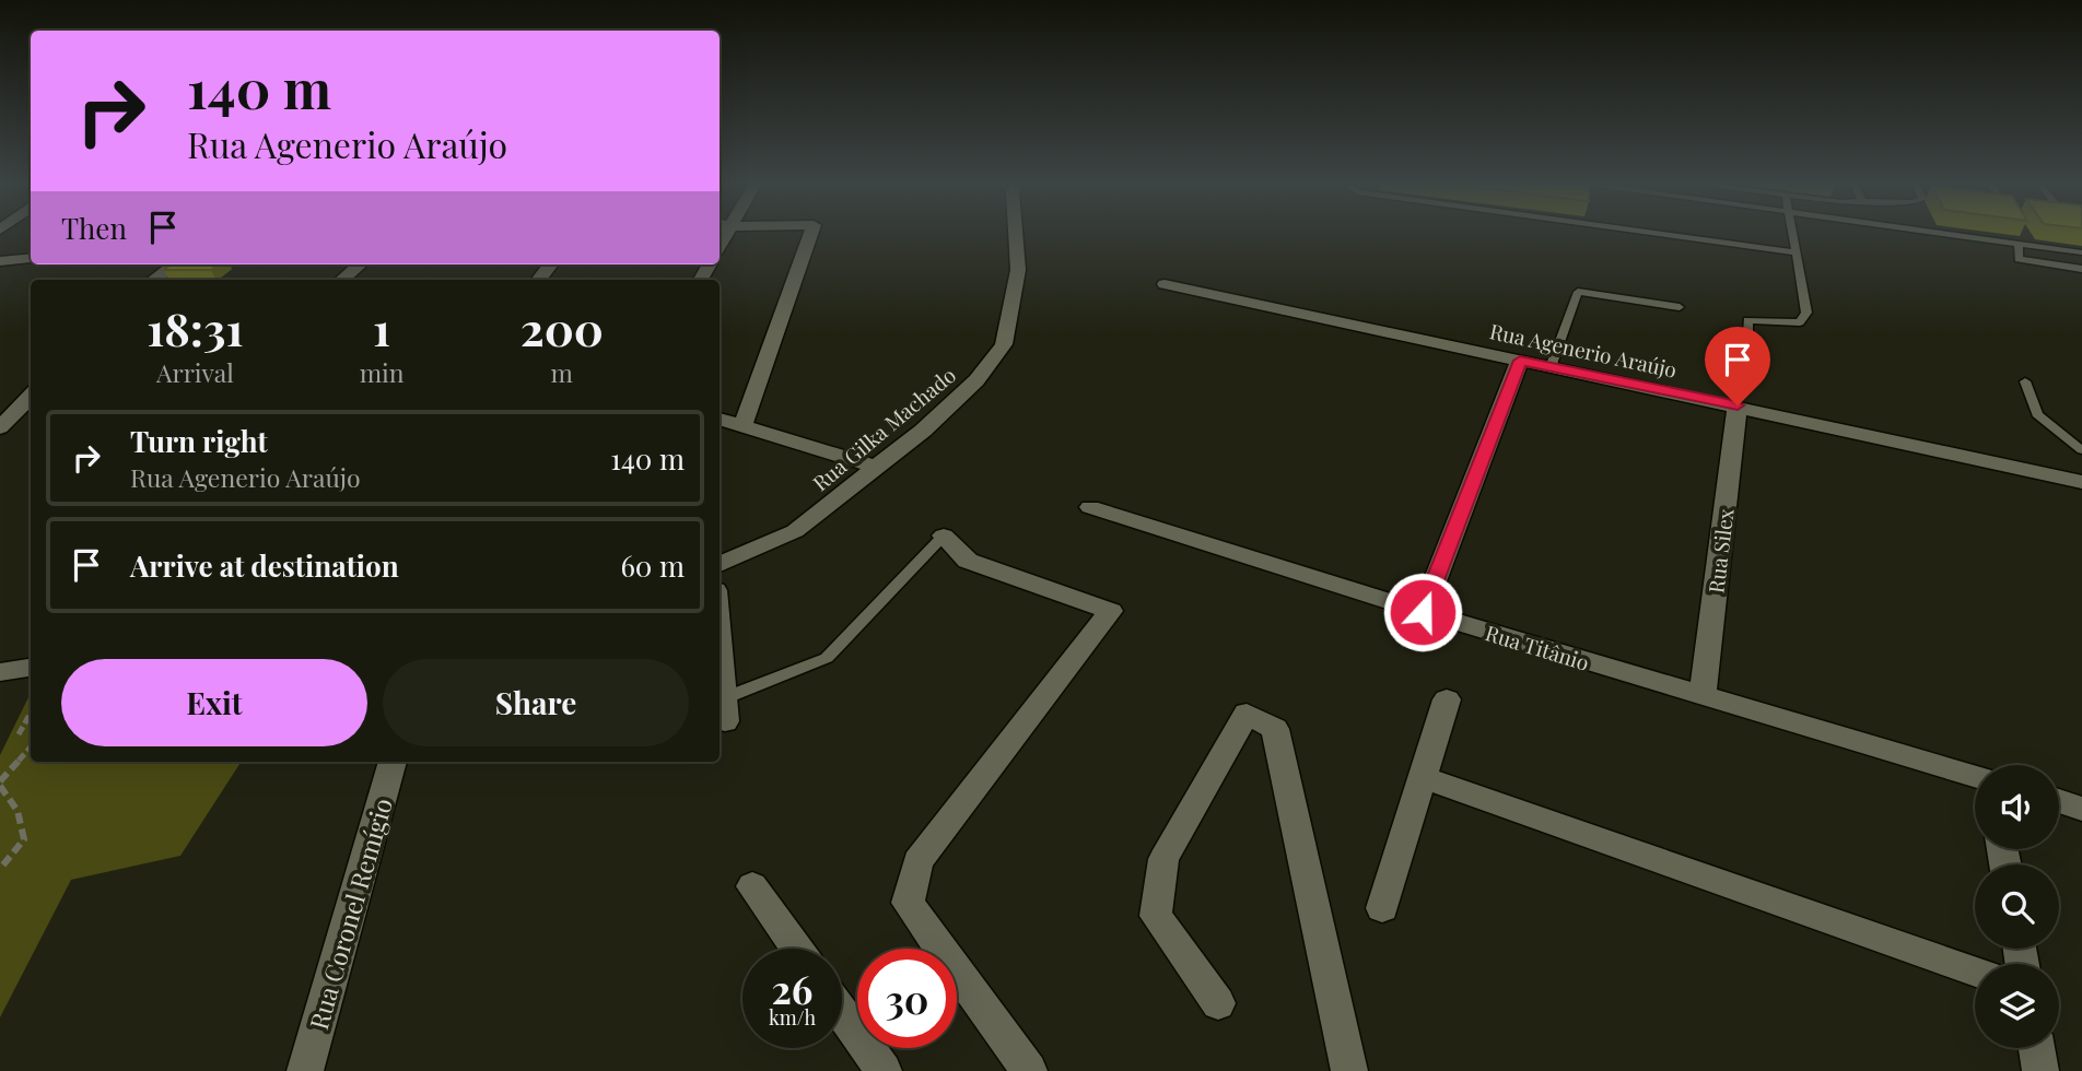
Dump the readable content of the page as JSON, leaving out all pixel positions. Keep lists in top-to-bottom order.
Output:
{
  "streets": {
    "street": [
      "Rua Agenerio Araújo",
      "Rua Gilka Machado",
      "Rua Silex",
      "Rua Titânio",
      "Rua Coronel Remígio"
    ]
  },
  "crossings": [
    ["Rua Agenerio Araújo", "Rua Silex"],
    ["Rua Silex", "Rua Titânio"]
  ],
  "page": {
    "turn": ["140 m", "Rua Agenerio Araújo"],
    "then": "Then",
    "eta": [
      "18:31",
      "Arrival",
      "1",
      "min",
      "200",
      "m"
    ],
    "list": [
      {
        "name": "Turn right",
        "note": "Rua Agenerio Araújo",
        "value": "140 m"
      },
      {
        "name": "Arrive at destination",
        "value": "60 m"
      }
    ],
    "buttons": ["Exit", "Share"],
    "speed": "26 km/h",
    "limit": "30"
  }
}
